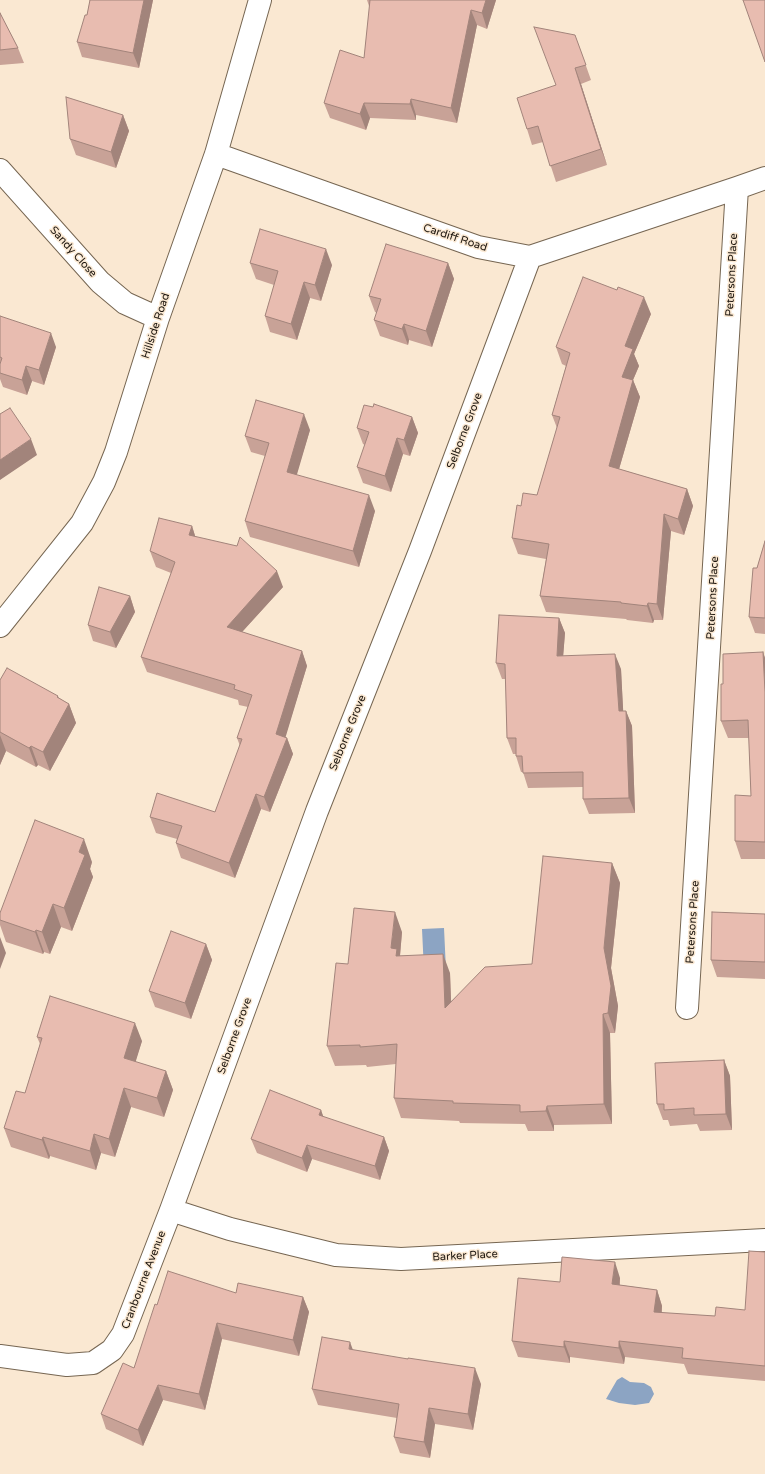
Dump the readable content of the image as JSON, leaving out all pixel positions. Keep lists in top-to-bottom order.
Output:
{
  "streets": {
    "street": [
      "Cardiff Road",
      "Sandy Close",
      "Petersons Place",
      "Hillside Road",
      "Selborne Grove",
      "Barker Place",
      "Cranbourne Avenue"
    ]
  },
  "crossings": [
    ["Cardiff Road", "Petersons Place"],
    ["Cardiff Road", "Hillside Road"],
    ["Cardiff Road", "Selborne Grove"],
    ["Sandy Close", "Hillside Road"],
    ["Selborne Grove", "Barker Place"],
    ["Selborne Grove", "Cranbourne Avenue"],
    ["Barker Place", "Cranbourne Avenue"]
  ]
}
